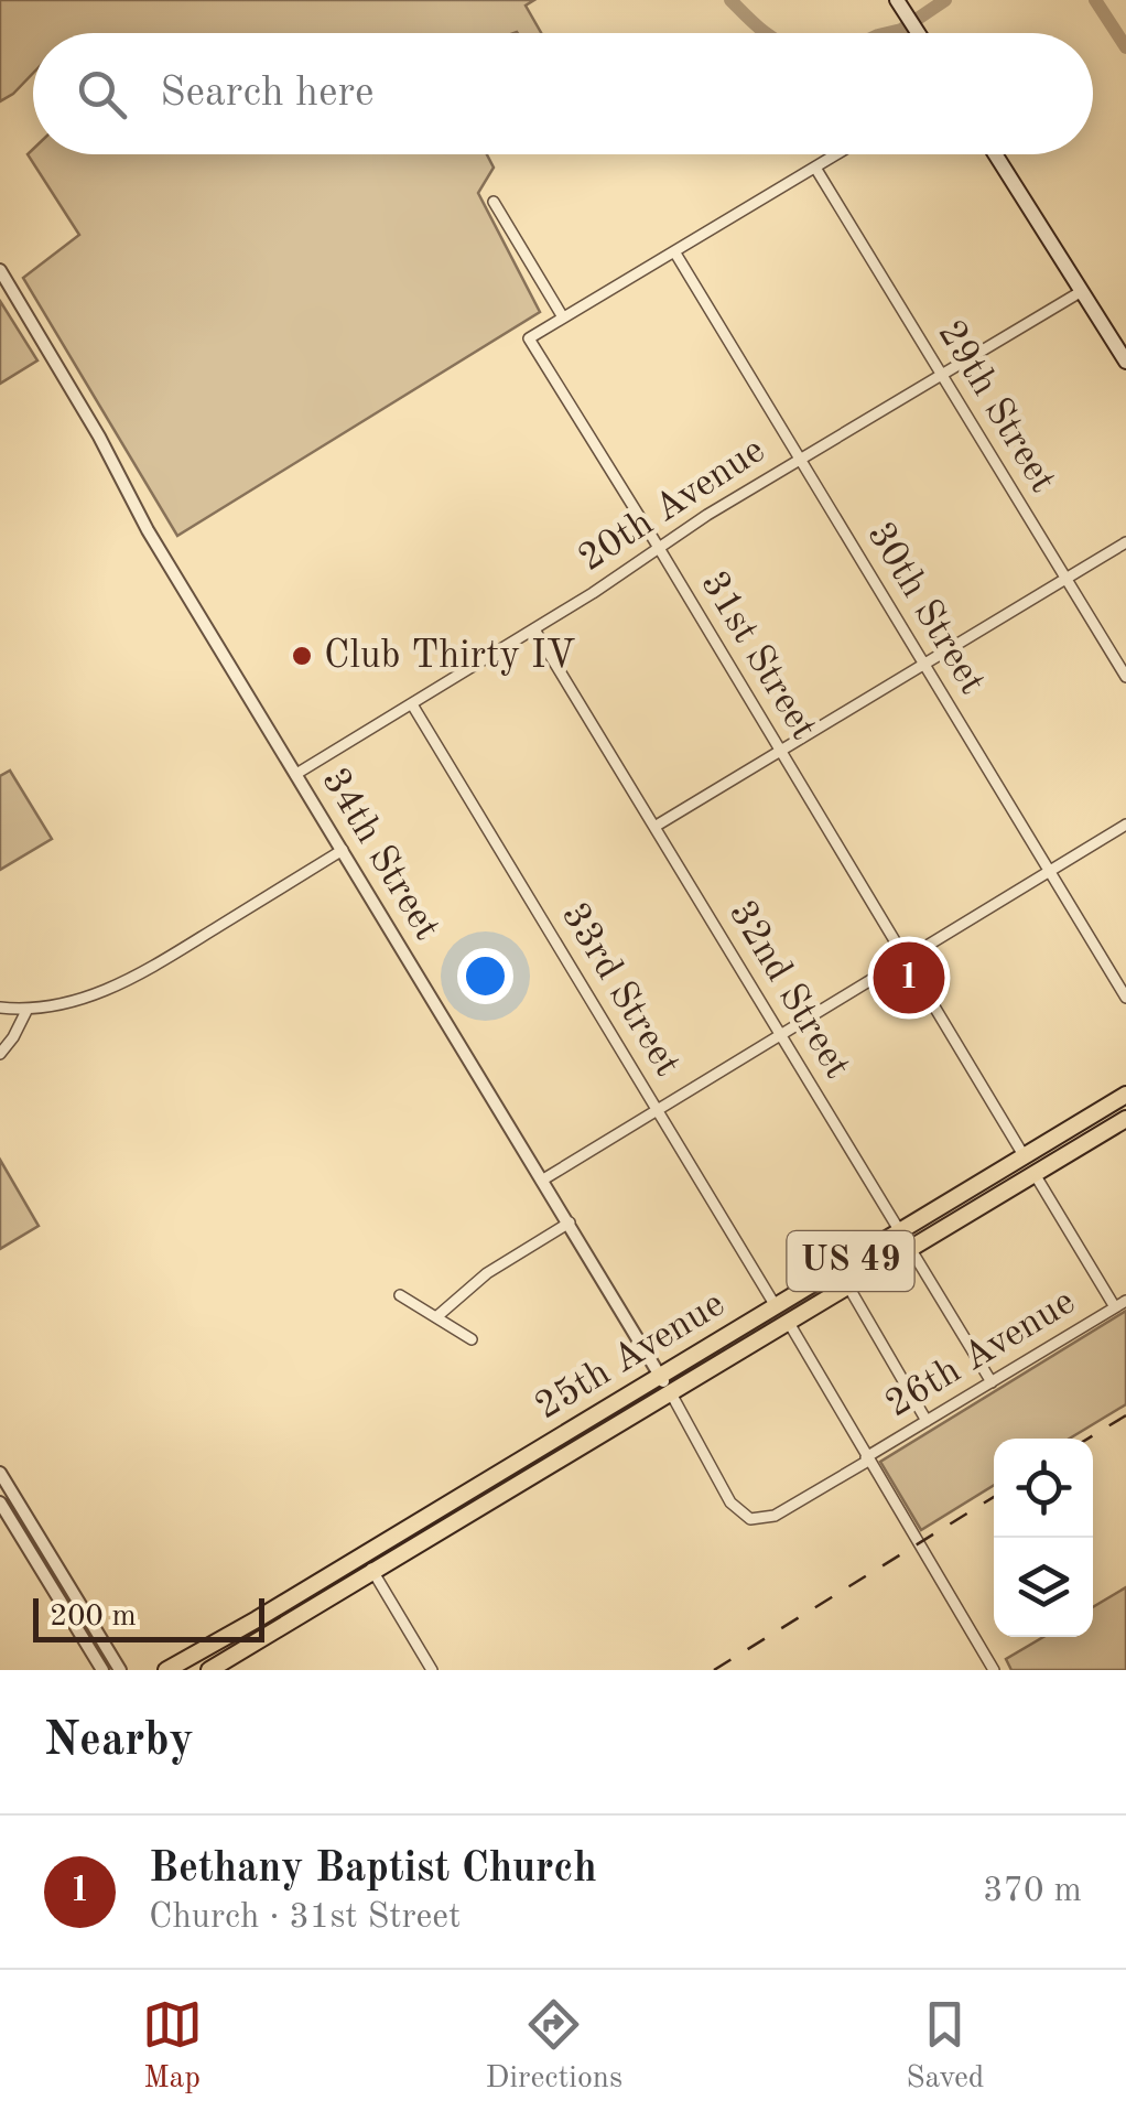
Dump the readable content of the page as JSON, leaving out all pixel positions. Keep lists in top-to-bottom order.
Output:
{
  "streets": {
    "main road": ["US 49", "25th Avenue"],
    "street": [
      "29th Street",
      "20th Avenue",
      "30th Street",
      "31st Street",
      "34th Street",
      "33rd Street",
      "32nd Street",
      "26th Avenue"
    ]
  },
  "crossings": [
    ["29th Street", "20th Avenue"],
    ["20th Avenue", "30th Street"],
    ["20th Avenue", "31st Street"],
    ["20th Avenue", "34th Street"],
    ["20th Avenue", "33rd Street"],
    ["20th Avenue", "32nd Street"],
    ["31st Street", "25th Avenue"],
    ["34th Street", "26th Avenue"],
    ["34th Street", "25th Avenue"],
    ["33rd Street", "25th Avenue"],
    ["32nd Street", "26th Avenue"],
    ["32nd Street", "25th Avenue"]
  ],
  "places": ["Club Thirty IV"],
  "scale_bar": "200 m",
  "page": {
    "search": "Search here",
    "pins": "1",
    "scale": "200 m",
    "heading": "Nearby",
    "list": [
      {
        "mark": "1",
        "name": "Bethany Baptist Church",
        "note": "Church · 31st Street",
        "value": "370 m"
      }
    ],
    "nav": ["Map", "Directions", "Saved"]
  }
}
